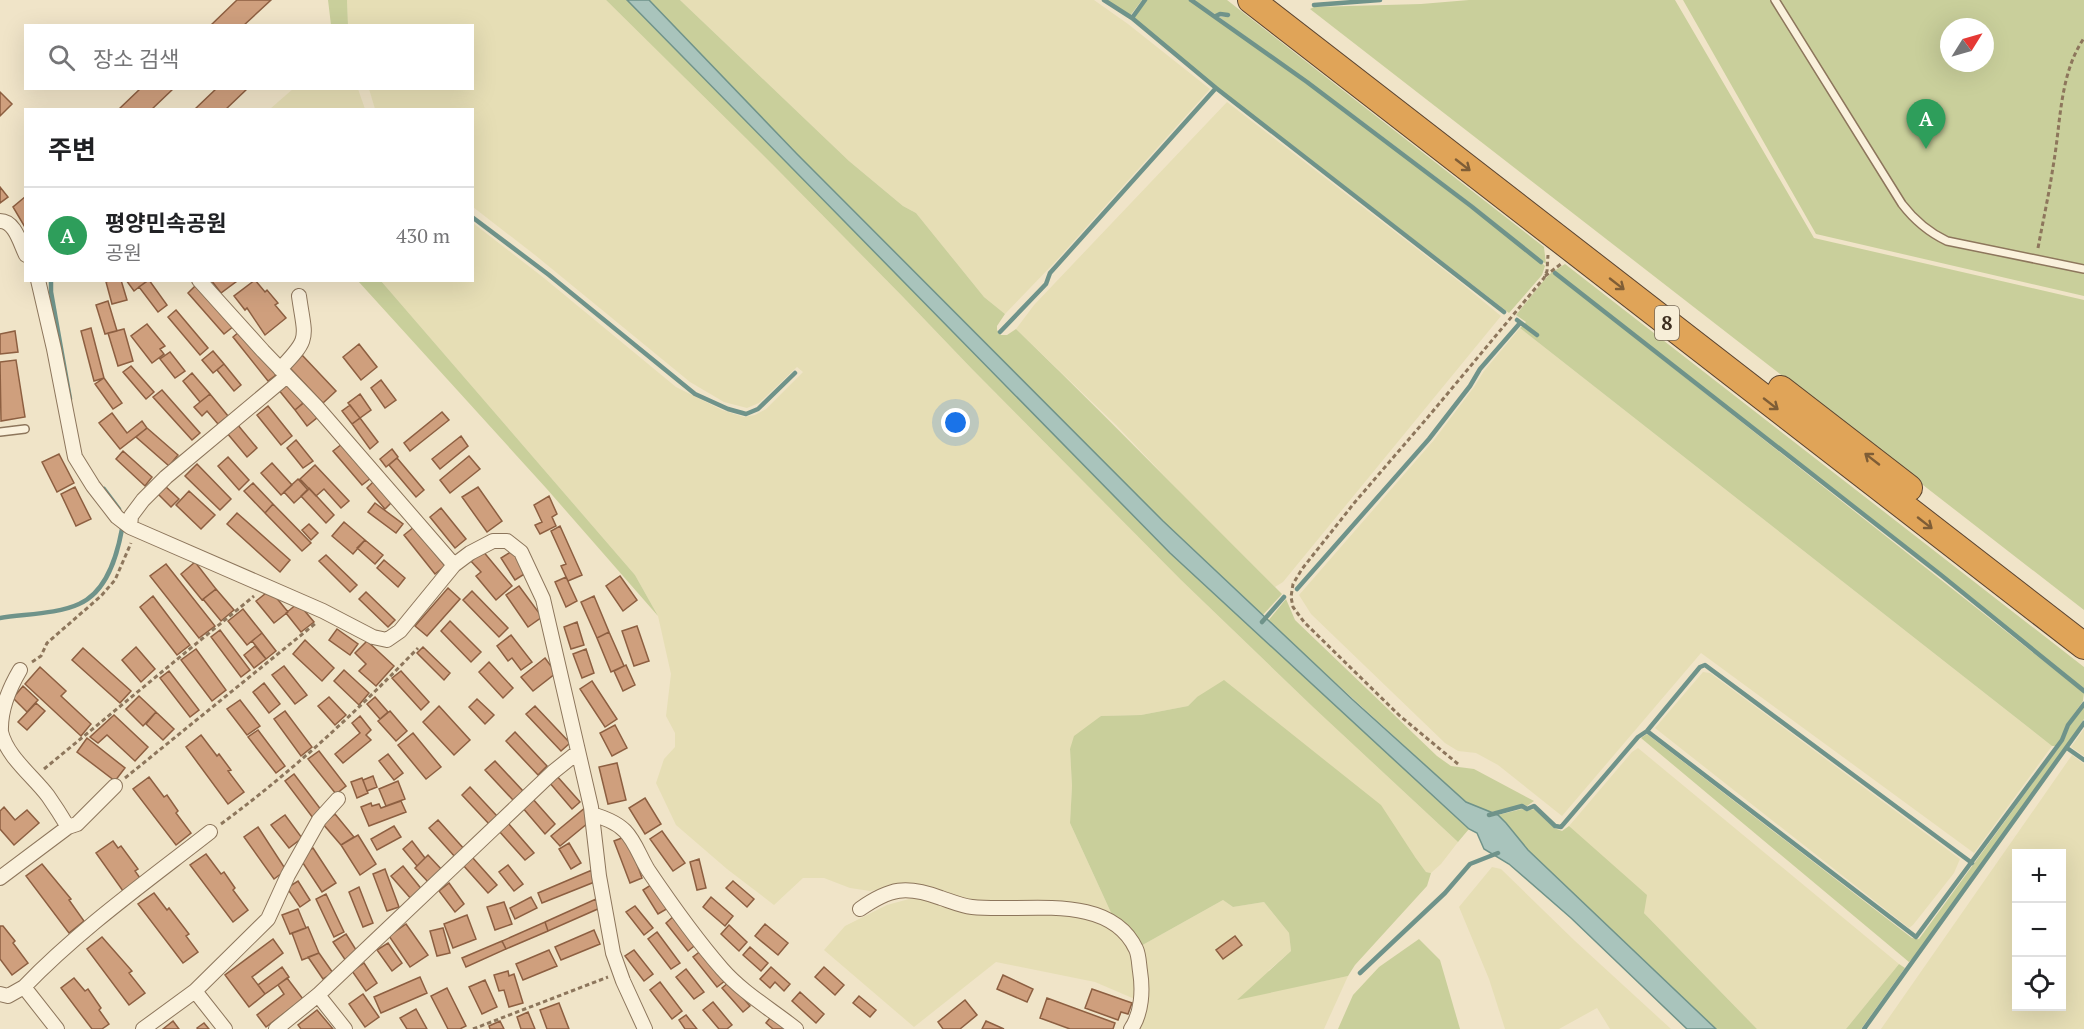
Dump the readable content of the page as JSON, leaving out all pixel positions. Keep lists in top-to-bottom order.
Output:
{
  "streets": {
    "highway": ["8"]
  },
  "north": "top right",
  "page": {
    "search": "장소 검색",
    "pins": "A",
    "heading": "주변",
    "list": [
      {
        "mark": "A",
        "name": "평양민속공원",
        "note": "공원",
        "value": "430 m"
      }
    ],
    "map_buttons": ["+", "−"]
  }
}
